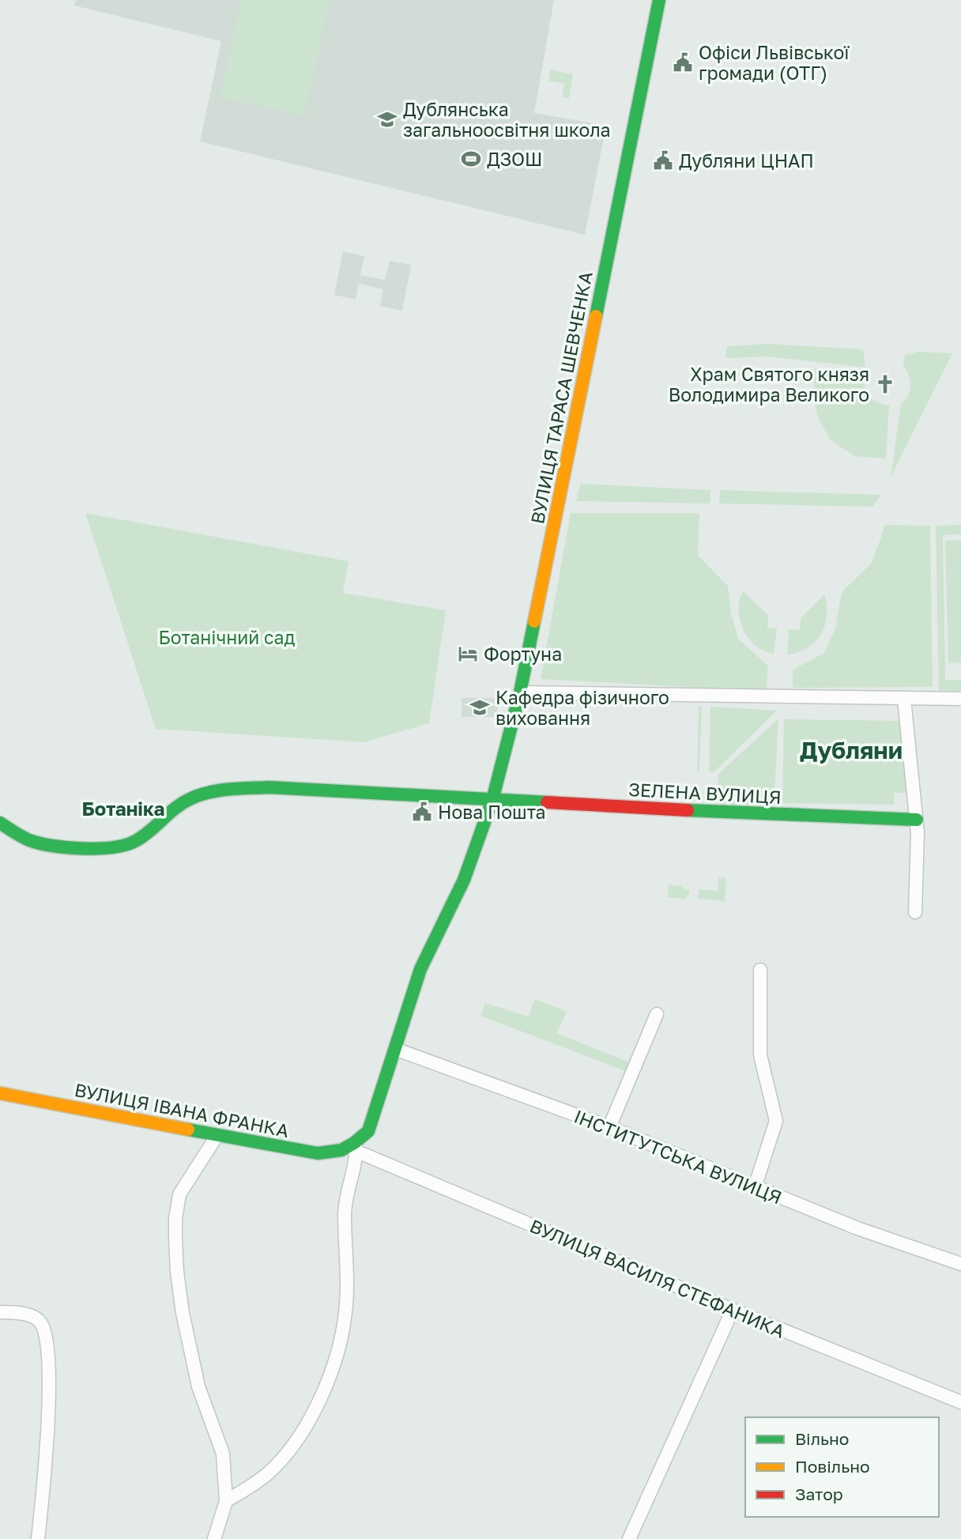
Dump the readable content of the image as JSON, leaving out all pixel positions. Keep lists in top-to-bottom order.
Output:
{
  "streets": {
    "street": [
      "ВУЛИЦЯ ТАРАСА ШЕВЧЕНКА",
      "ЗЕЛЕНА ВУЛИЦЯ",
      "ВУЛИЦЯ ІВАНА ФРАНКА",
      "ІНСТИТУТСЬКА ВУЛИЦЯ",
      "ВУЛИЦЯ ВАСИЛЯ СТЕФАНИКА"
    ]
  },
  "crossings": [
    ["ВУЛИЦЯ ТАРАСА ШЕВЧЕНКА", "ЗЕЛЕНА ВУЛИЦЯ"],
    ["ВУЛИЦЯ ТАРАСА ШЕВЧЕНКА", "ВУЛИЦЯ ІВАНА ФРАНКА"],
    ["ВУЛИЦЯ ТАРАСА ШЕВЧЕНКА", "ІНСТИТУТСЬКА ВУЛИЦЯ"],
    ["ВУЛИЦЯ ТАРАСА ШЕВЧЕНКА", "ВУЛИЦЯ ВАСИЛЯ СТЕФАНИКА"],
    ["ВУЛИЦЯ ІВАНА ФРАНКА", "ВУЛИЦЯ ВАСИЛЯ СТЕФАНИКА"]
  ],
  "districts": ["Дубляни", "Ботаніка"],
  "parks": ["Ботанічний сад"],
  "places": {
    "public building": ["Офіси Львівської громади (ОТГ)", "Дубляни ЦНАП", "Нова Пошта"],
    "school or university": ["Дублянська загальноосвітня школа", "Кафедра фізичного виховання"],
    "sports": ["ДЗОШ"],
    "church": ["Храм Святого князя Володимира Великого"],
    "hotel": ["Фортуна"]
  },
  "legend": ["Вільно", "Повільно", "Затор"]
}
